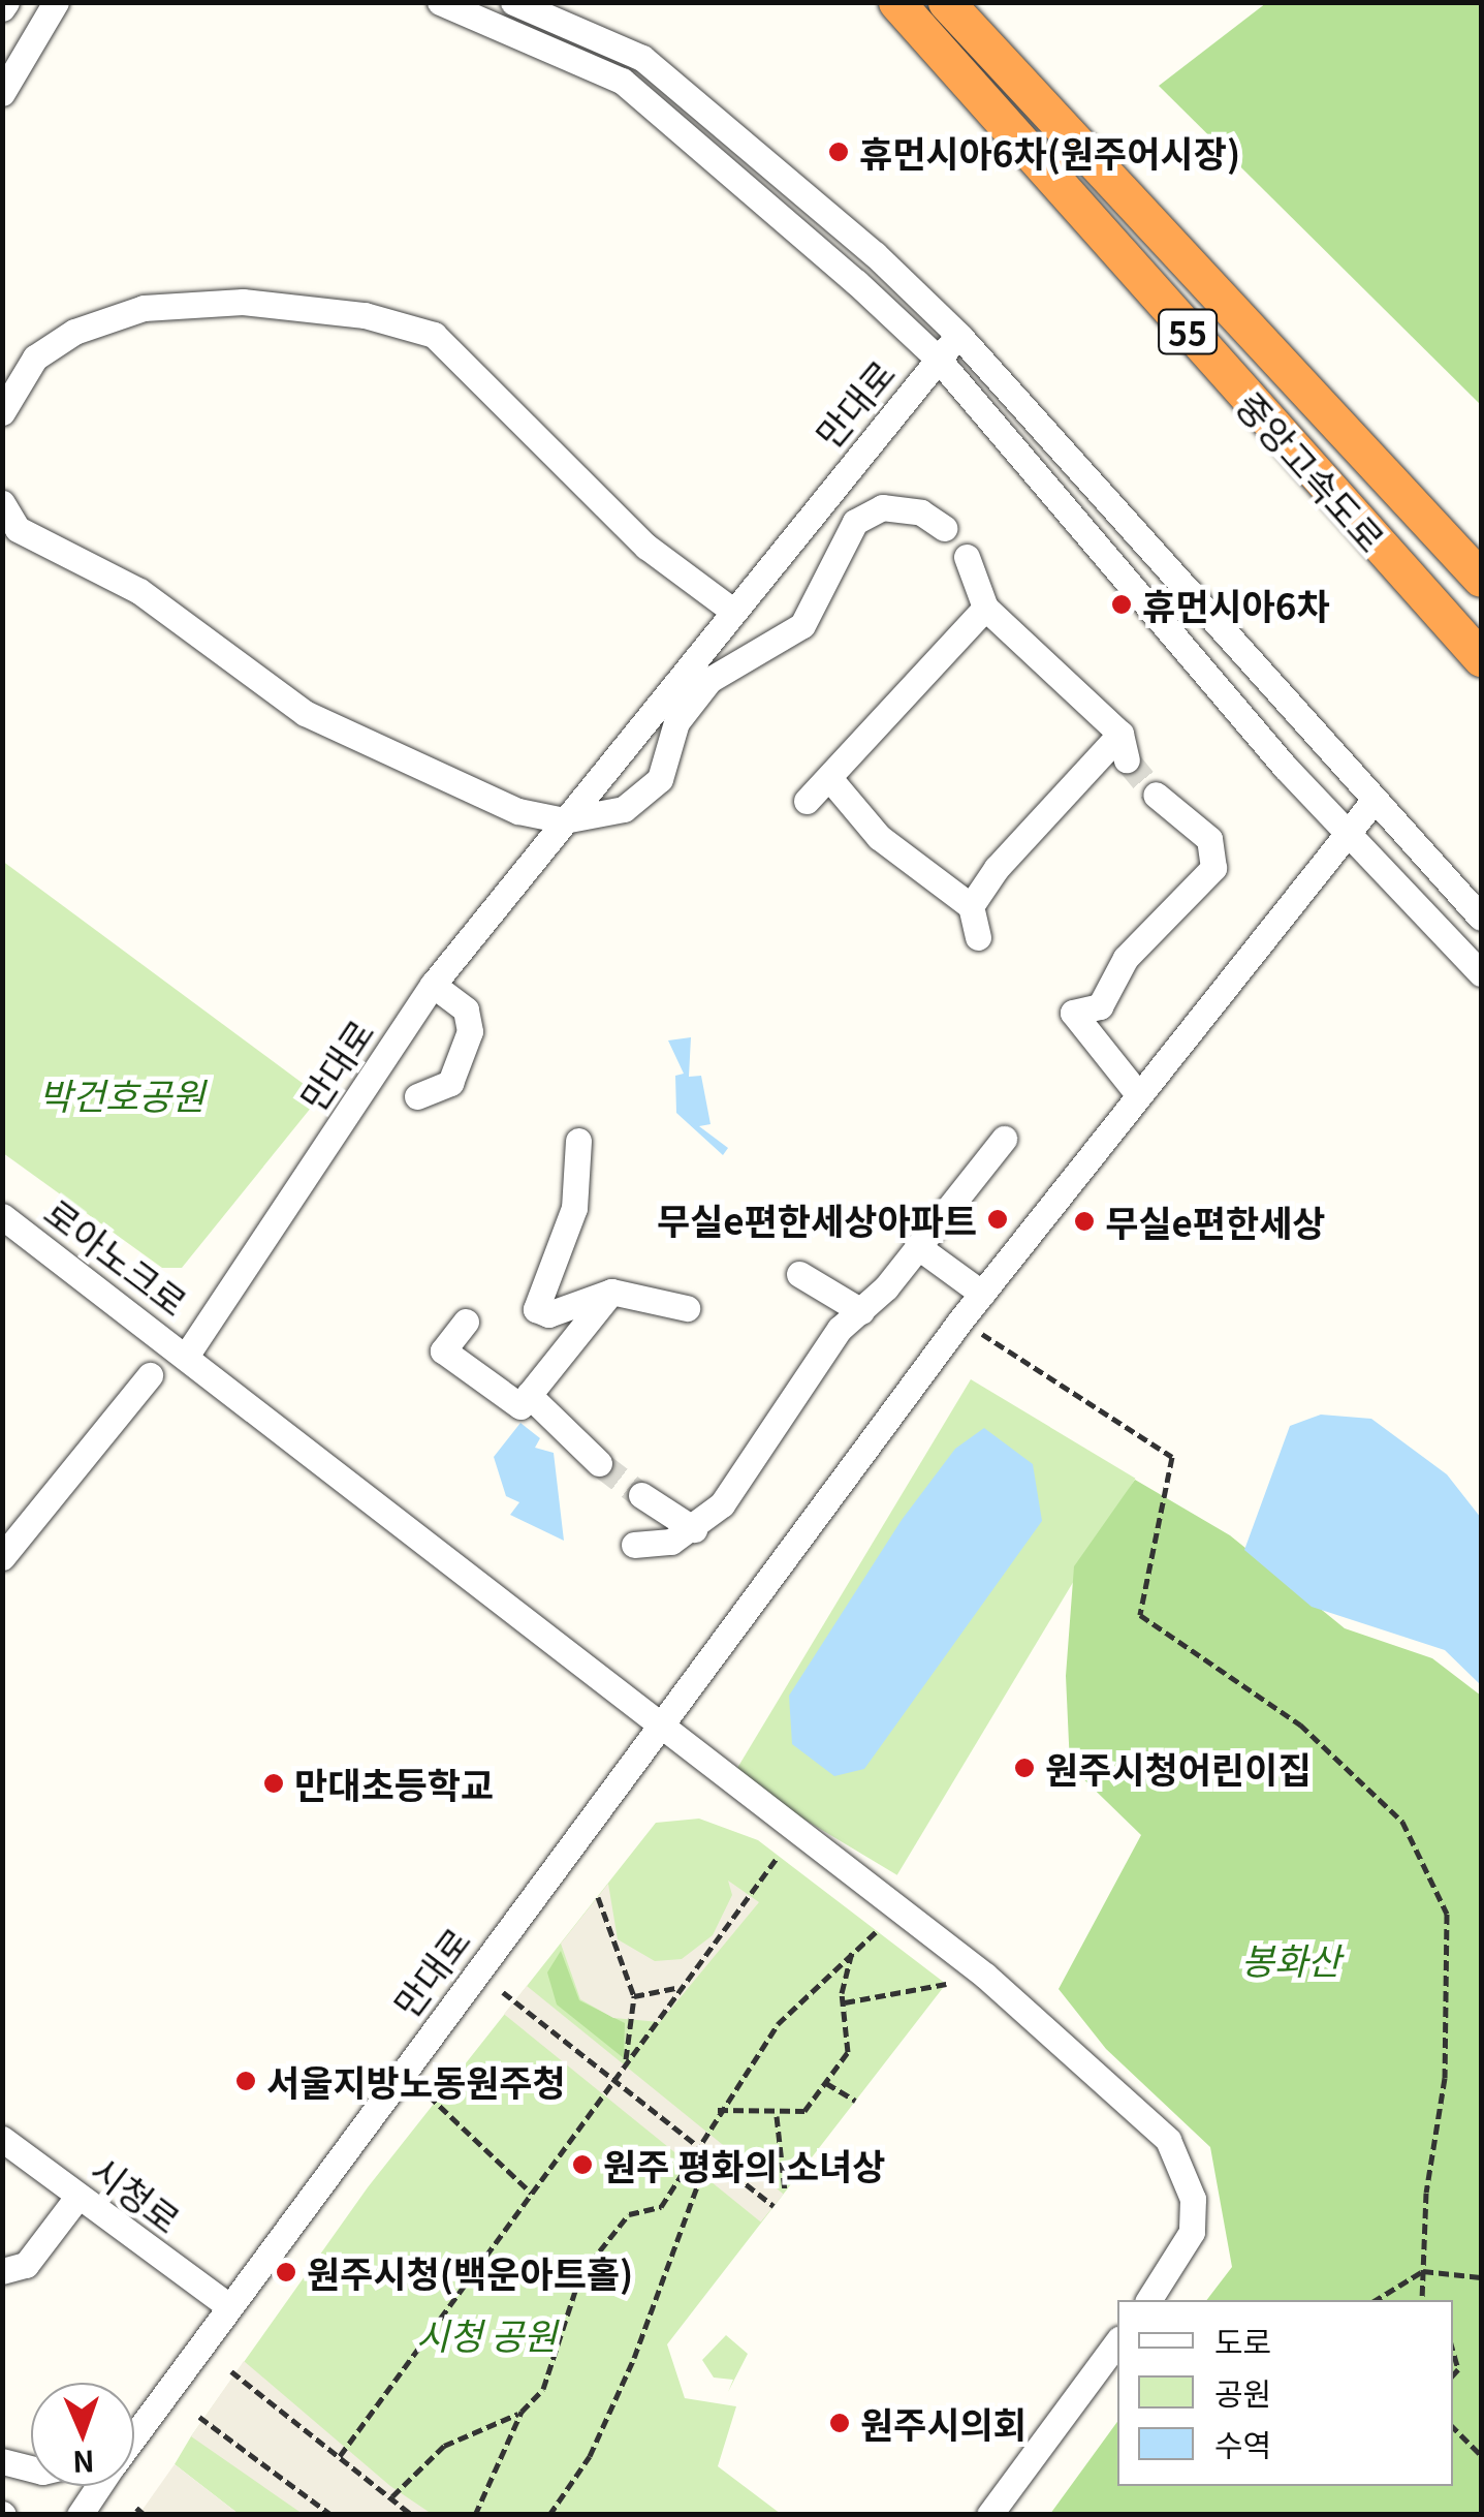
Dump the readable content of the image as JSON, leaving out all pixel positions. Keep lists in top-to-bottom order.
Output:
{
  "streets": {
    "highway": ["55", "중앙고속도로"],
    "street": ["만대로", "로아노크로", "시청로"]
  },
  "crossings": [
    ["만대로", "로아노크로"],
    ["만대로", "시청로"]
  ],
  "parks": ["박건호공원", "봉화산", "시청 공원"],
  "places": [
    "휴먼시아6차(원주어시장)",
    "휴먼시아6차",
    "무실e편한세상아파트",
    "무실e편한세상",
    "원주시청어린이집",
    "만대초등학교",
    "서울지방노동원주청",
    "원주 평화의 소녀상",
    "원주시청(백운아트홀)",
    "원주시의회"
  ],
  "legend": ["도로", "공원", "수역"],
  "north": "bottom"
}
